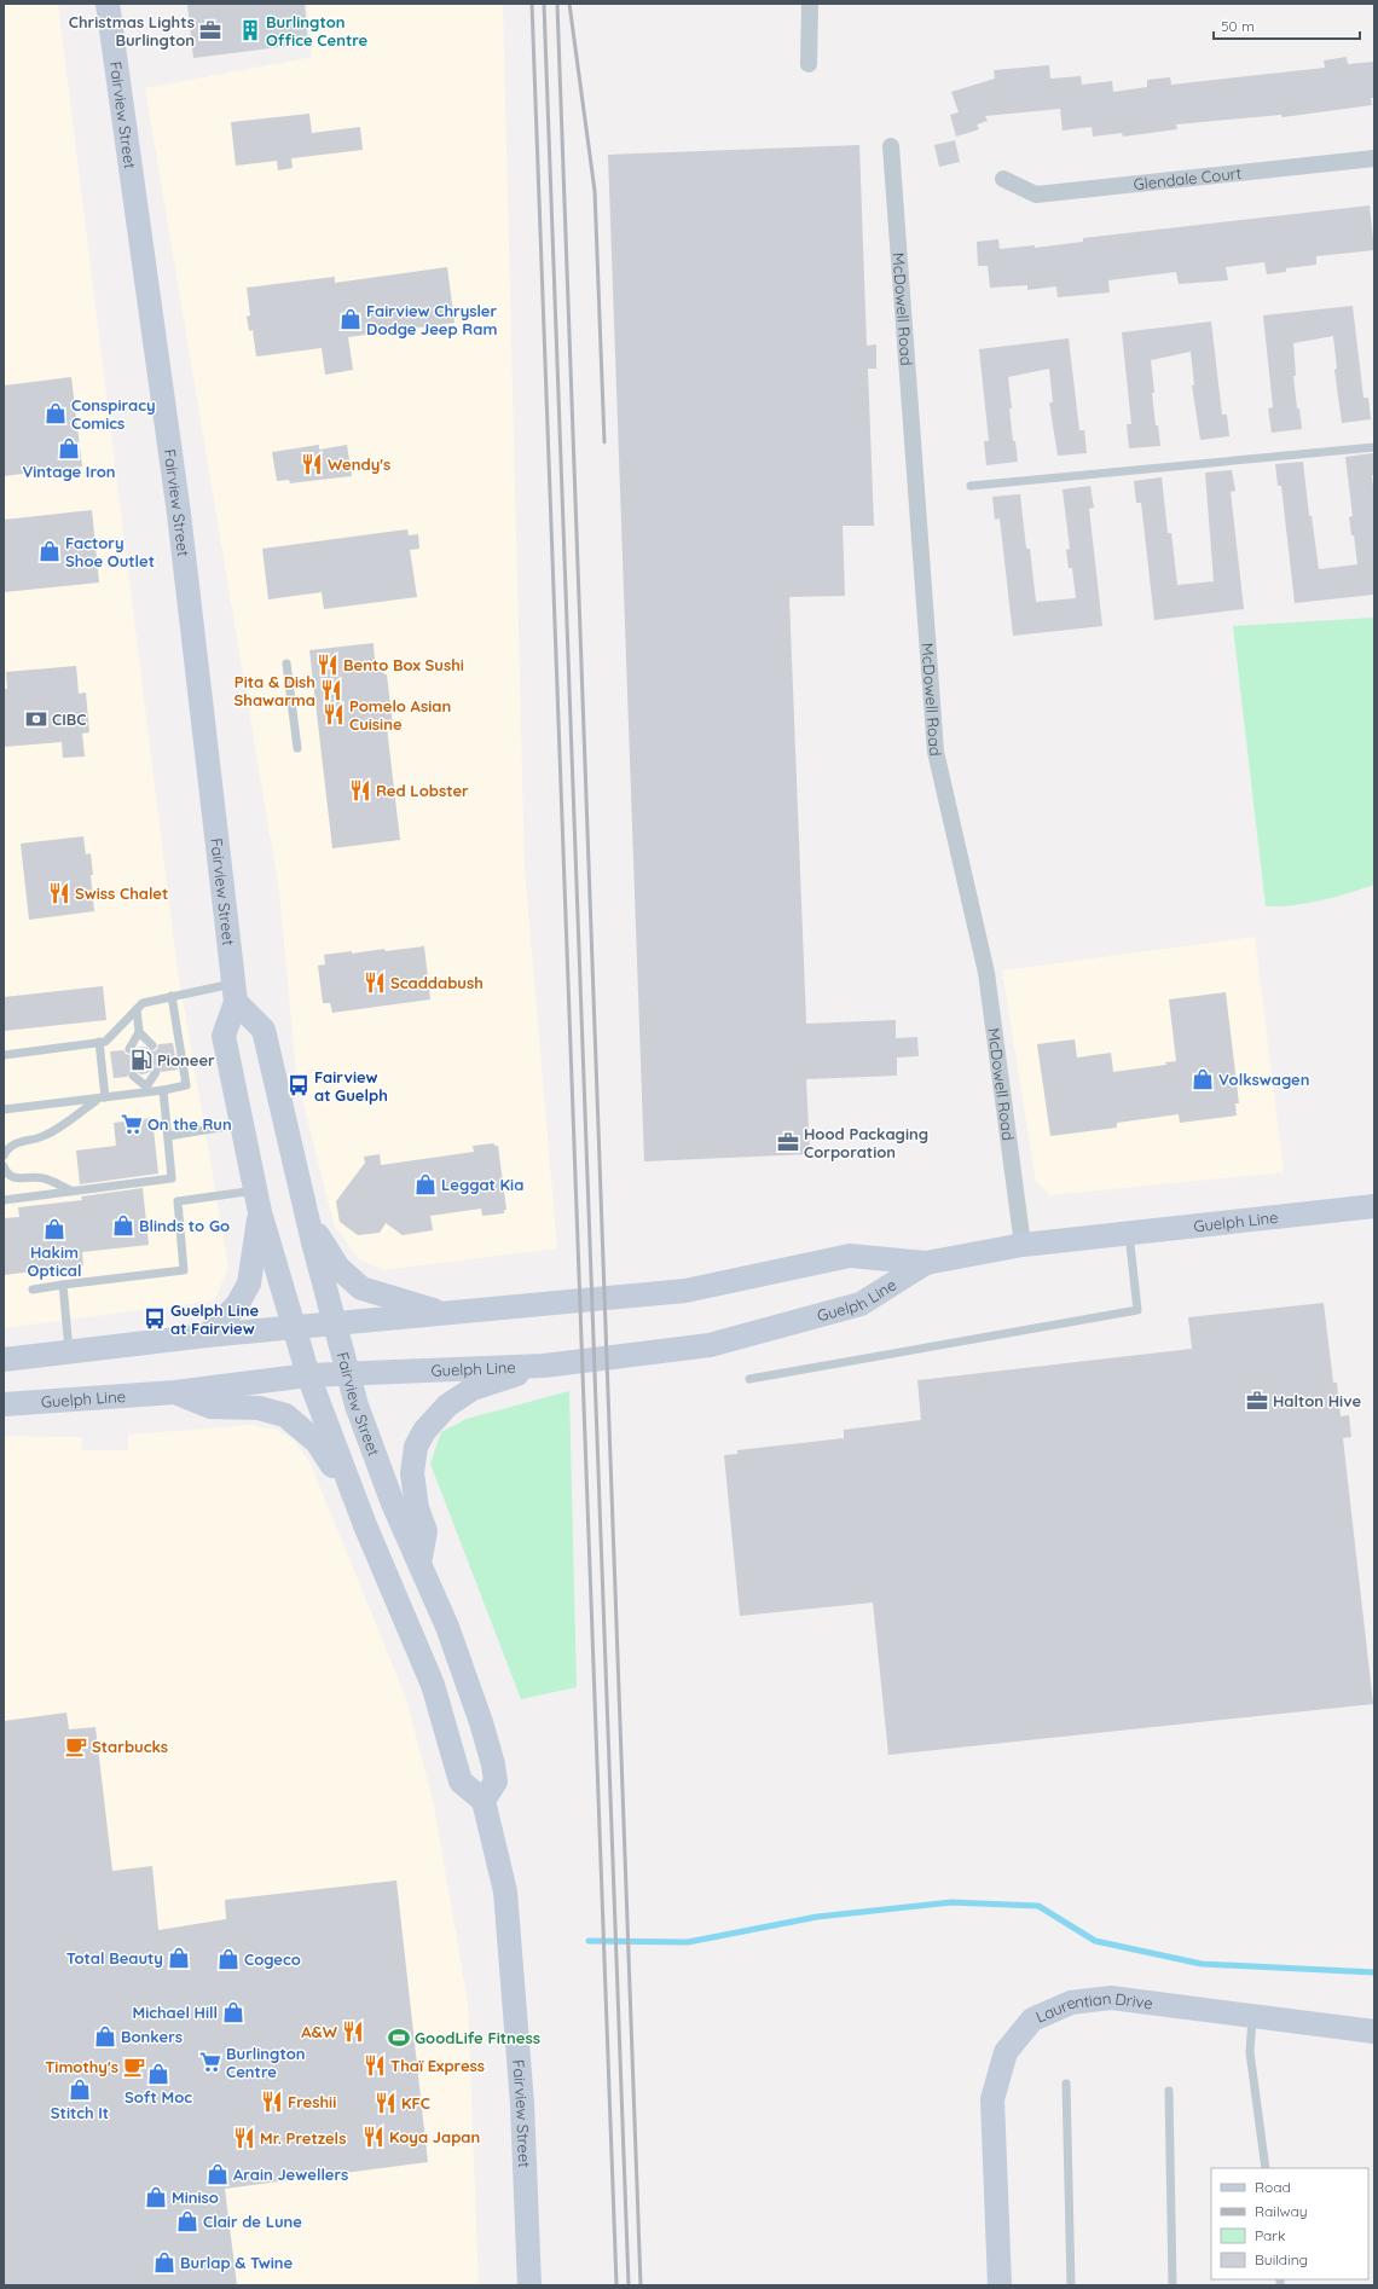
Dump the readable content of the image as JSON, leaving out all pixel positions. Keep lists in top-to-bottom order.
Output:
{
  "streets": {
    "main road": ["Fairview Street", "Guelph Line", "Laurentian Drive"],
    "street": ["Glendale Court", "McDowell Road"]
  },
  "crossings": [
    ["Fairview Street", "Guelph Line"],
    ["McDowell Road", "Guelph Line"]
  ],
  "places": {
    "office": ["Christmas Lights Burlington", "Hood Packaging Corporation", "Halton Hive"],
    "building": ["Burlington Office Centre"],
    "shop": [
      "Fairview Chrysler Dodge Jeep Ram",
      "Conspiracy Comics",
      "Vintage Iron",
      "Factory Shoe Outlet",
      "Volkswagen",
      "Leggat Kia",
      "Blinds to Go",
      "Hakim Optical",
      "Total Beauty",
      "Cogeco",
      "Michael Hill",
      "Bonkers",
      "Soft Moc",
      "Stitch It",
      "Arain Jewellers",
      "Miniso",
      "Clair de Lune",
      "Burlap & Twine"
    ],
    "restaurant": [
      "Wendy's",
      "Bento Box Sushi",
      "Pita & Dish Shawarma",
      "Pomelo Asian Cuisine",
      "Red Lobster",
      "Swiss Chalet",
      "Scaddabush",
      "A&W",
      "Thaï Express",
      "Freshii",
      "KFC",
      "Koya Japan",
      "Mr. Pretzels"
    ],
    "bank": ["CIBC"],
    "fuel station": ["Pioneer"],
    "bus stop": ["Fairview at Guelph", "Guelph Line at Fairview"],
    "supermarket": ["On the Run", "Burlington Centre"],
    "cafe": ["Starbucks", "Timothy's"],
    "sports": ["GoodLife Fitness"]
  },
  "legend": [
    "Road",
    "Railway",
    "Park",
    "Building"
  ],
  "scale_bar": "50 m"
}
